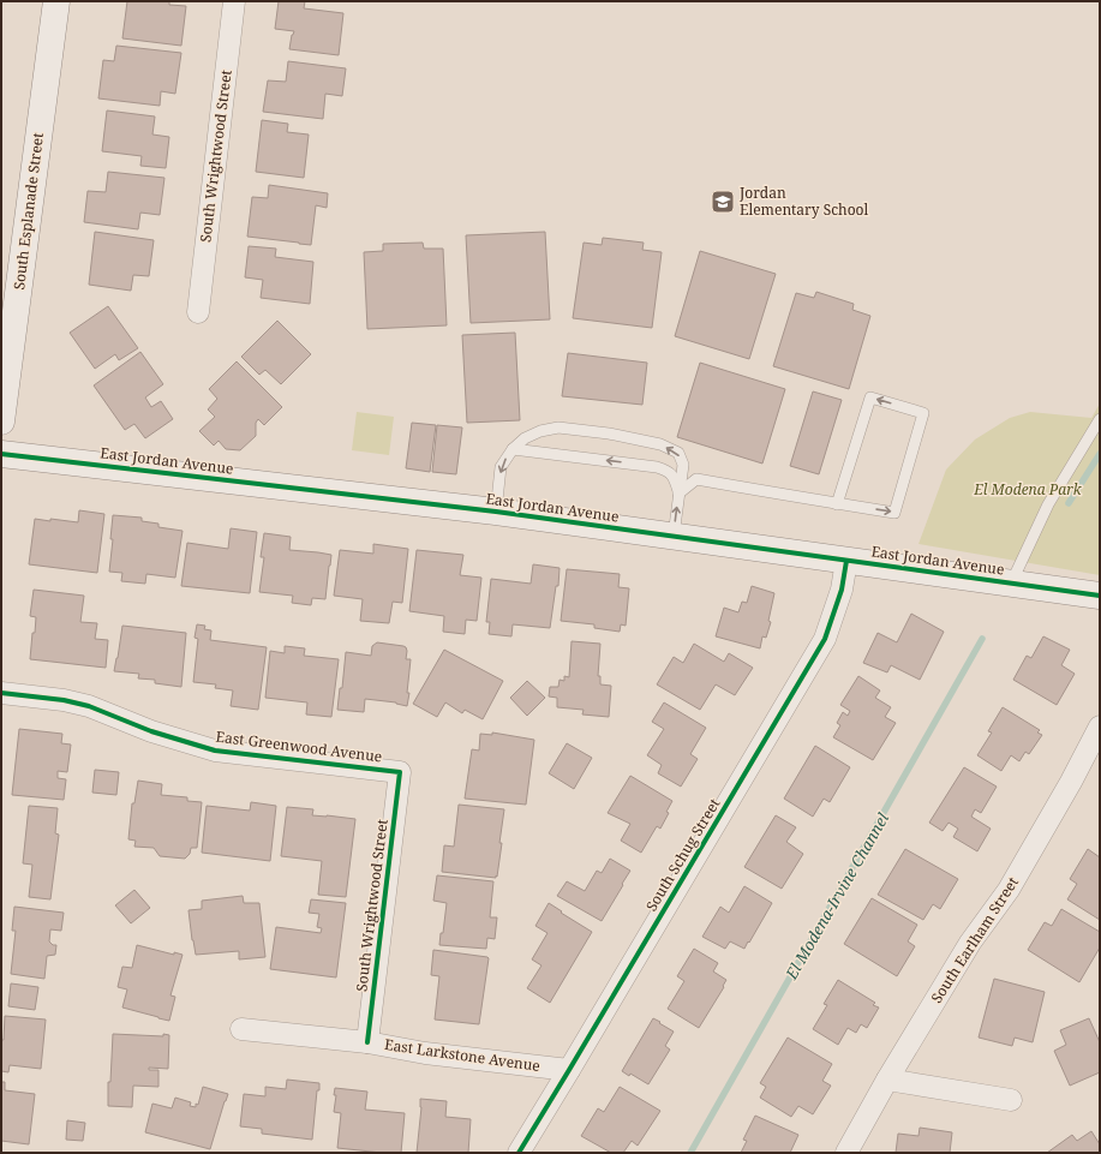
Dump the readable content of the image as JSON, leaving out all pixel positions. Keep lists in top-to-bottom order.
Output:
{
  "streets": {
    "street": [
      "South Wrightwood Street",
      "South Esplanade Street",
      "East Jordan Avenue",
      "East Greenwood Avenue",
      "South Schug Street",
      "South Earlham Street",
      "East Larkstone Avenue"
    ]
  },
  "crossings": [
    ["South Wrightwood Street", "East Greenwood Avenue"],
    ["South Wrightwood Street", "East Larkstone Avenue"],
    ["East Jordan Avenue", "South Schug Street"],
    ["South Schug Street", "East Larkstone Avenue"]
  ],
  "water": ["El Modena-Irvine Channel"],
  "parks": ["El Modena Park"],
  "places": {
    "school or university": ["Jordan Elementary School"]
  }
}
